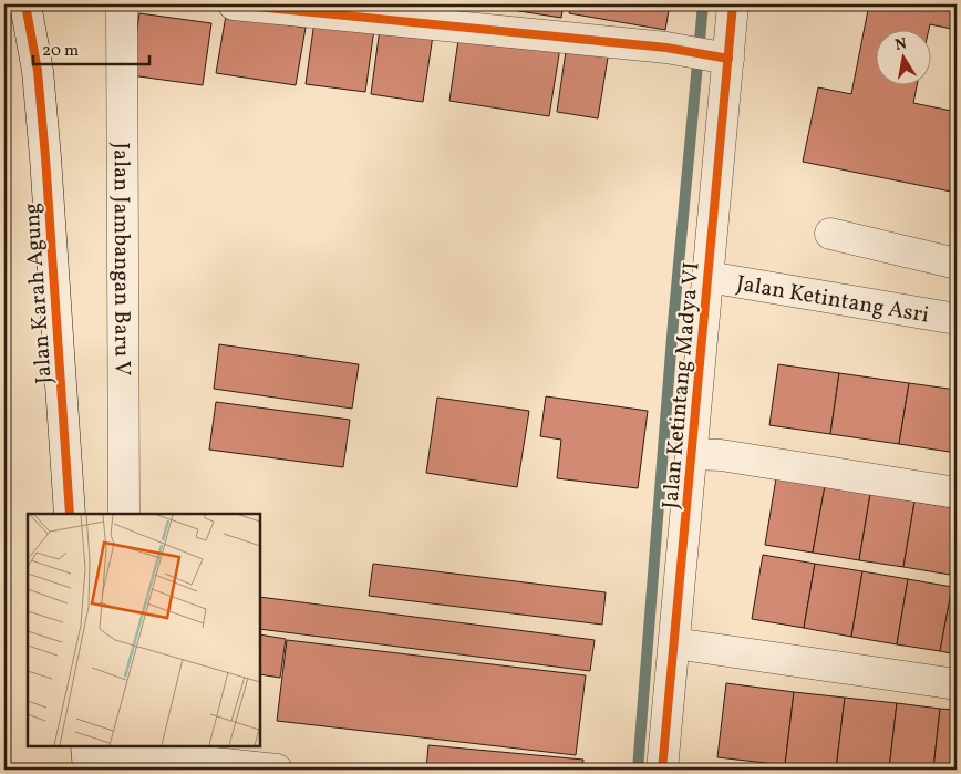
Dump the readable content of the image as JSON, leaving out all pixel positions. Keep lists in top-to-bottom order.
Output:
{
  "streets": {
    "street": [
      "Jalan Jambangan Baru V",
      "Jalan Karah Agung",
      "Jalan Ketintang Asri",
      "Jalan Ketintang Madya VI"
    ]
  },
  "crossings": [
    ["Jalan Ketintang Asri", "Jalan Ketintang Madya VI"]
  ],
  "scale_bar": "20 m",
  "north": "top"
}
